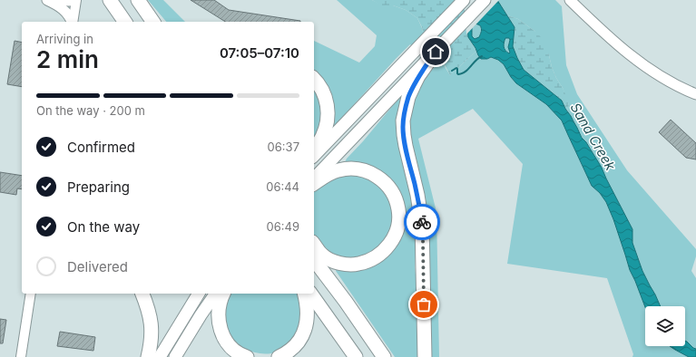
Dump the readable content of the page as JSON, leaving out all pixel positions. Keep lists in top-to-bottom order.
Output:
{
  "water": ["Sand Creek"],
  "page": {
    "heading": ["2 min", "Arriving in", "07:05–07:10"],
    "bar": "On the way · 200 m",
    "list": [
      ["Confirmed", "06:37"],
      ["Preparing", "06:44"],
      ["On the way", "06:49"],
      "Delivered"
    ]
  }
}
